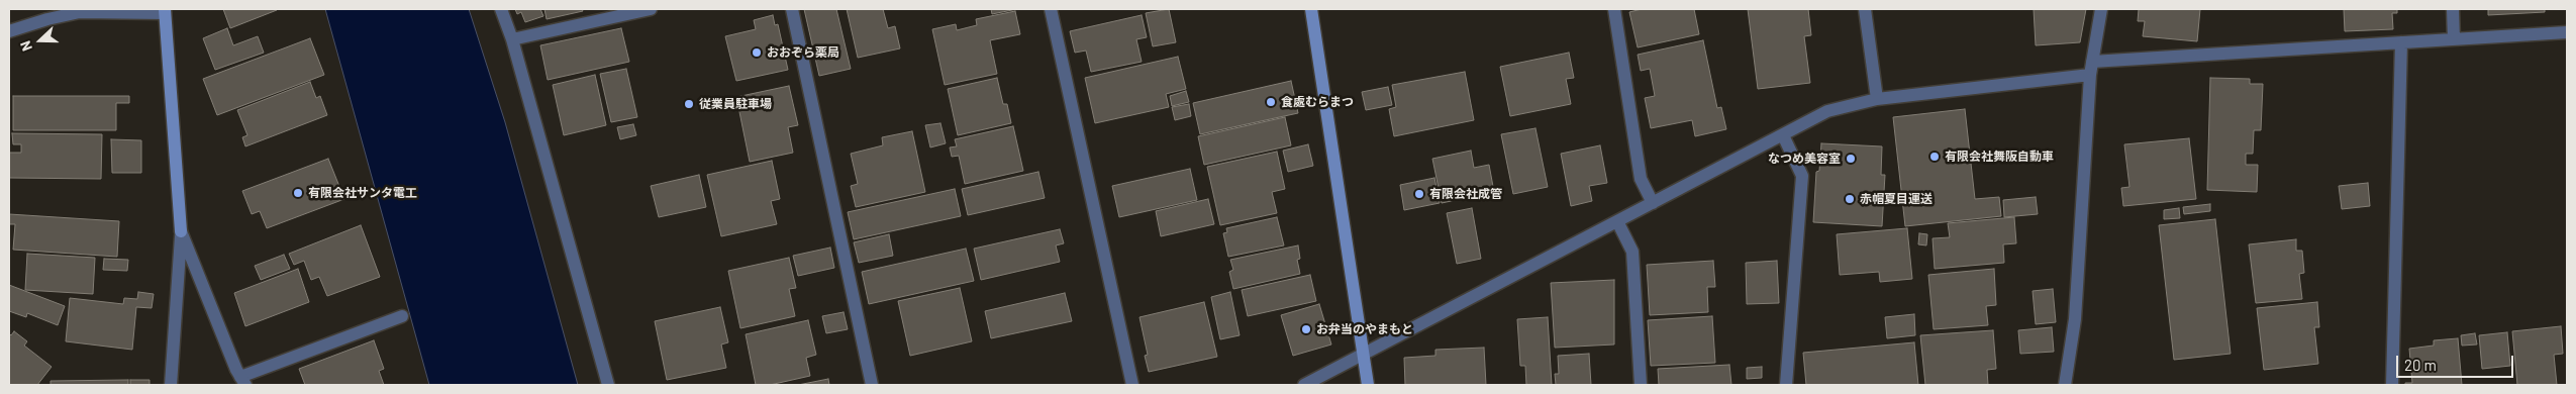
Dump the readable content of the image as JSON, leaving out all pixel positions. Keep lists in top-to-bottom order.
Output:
{
  "places": [
    "おおぞら薬局",
    "食處むらまつ",
    "従業員駐車場",
    "有限会社舞阪自動車",
    "なつめ美容室",
    "有限会社サンタ電工",
    "有限会社成管",
    "赤帽夏目運送",
    "お弁当のやまもと"
  ],
  "scale_bar": "20 m",
  "north": "left"
}
